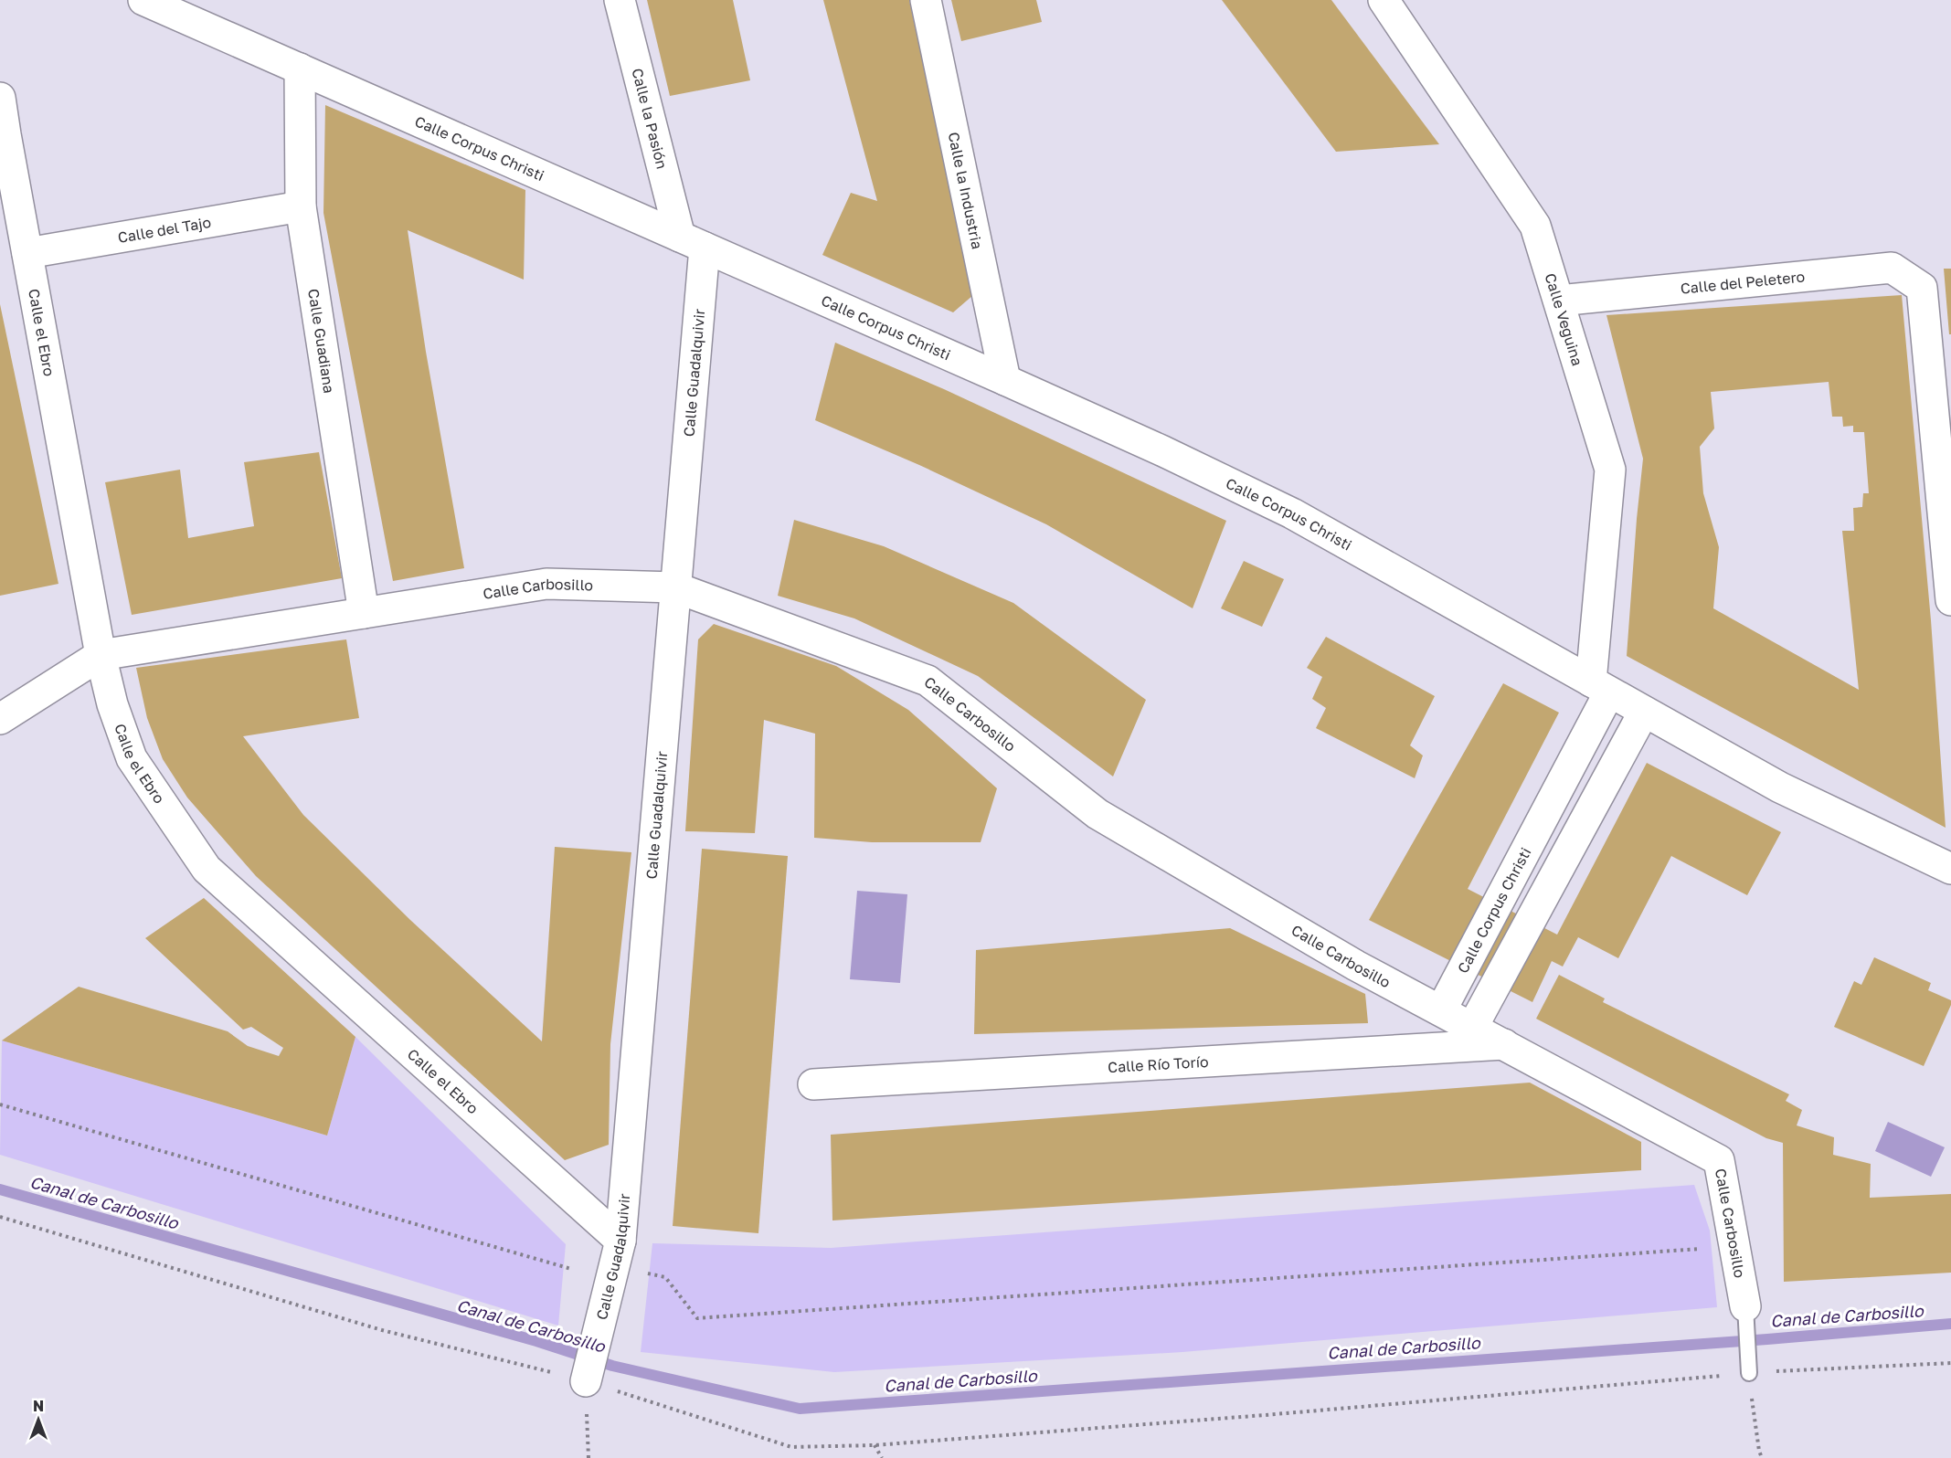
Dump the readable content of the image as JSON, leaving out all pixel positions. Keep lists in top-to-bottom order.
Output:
{
  "streets": {
    "street": [
      "Calle la Pasión",
      "Calle Corpus Christi",
      "Calle la Industria",
      "Calle del Tajo",
      "Calle del Peletero",
      "Calle Veguina",
      "Calle el Ebro",
      "Calle Guadiana",
      "Calle Guadalquivir",
      "Calle Carbosillo",
      "Calle Río Torío"
    ]
  },
  "crossings": [
    ["Calle la Pasión", "Calle Corpus Christi"],
    ["Calle la Pasión", "Calle Guadalquivir"],
    ["Calle Corpus Christi", "Calle la Industria"],
    ["Calle Corpus Christi", "Calle Veguina"],
    ["Calle Corpus Christi", "Calle Guadiana"],
    ["Calle Corpus Christi", "Calle Guadalquivir"],
    ["Calle Corpus Christi", "Calle Carbosillo"],
    ["Calle del Tajo", "Calle el Ebro"],
    ["Calle del Tajo", "Calle Guadiana"],
    ["Calle del Peletero", "Calle Veguina"],
    ["Calle el Ebro", "Calle Guadalquivir"],
    ["Calle el Ebro", "Calle Carbosillo"],
    ["Calle Guadiana", "Calle Carbosillo"],
    ["Calle Guadalquivir", "Calle Carbosillo"],
    ["Calle Carbosillo", "Calle Río Torío"]
  ],
  "water": ["Canal de Carbosillo"],
  "north": "top"
}
